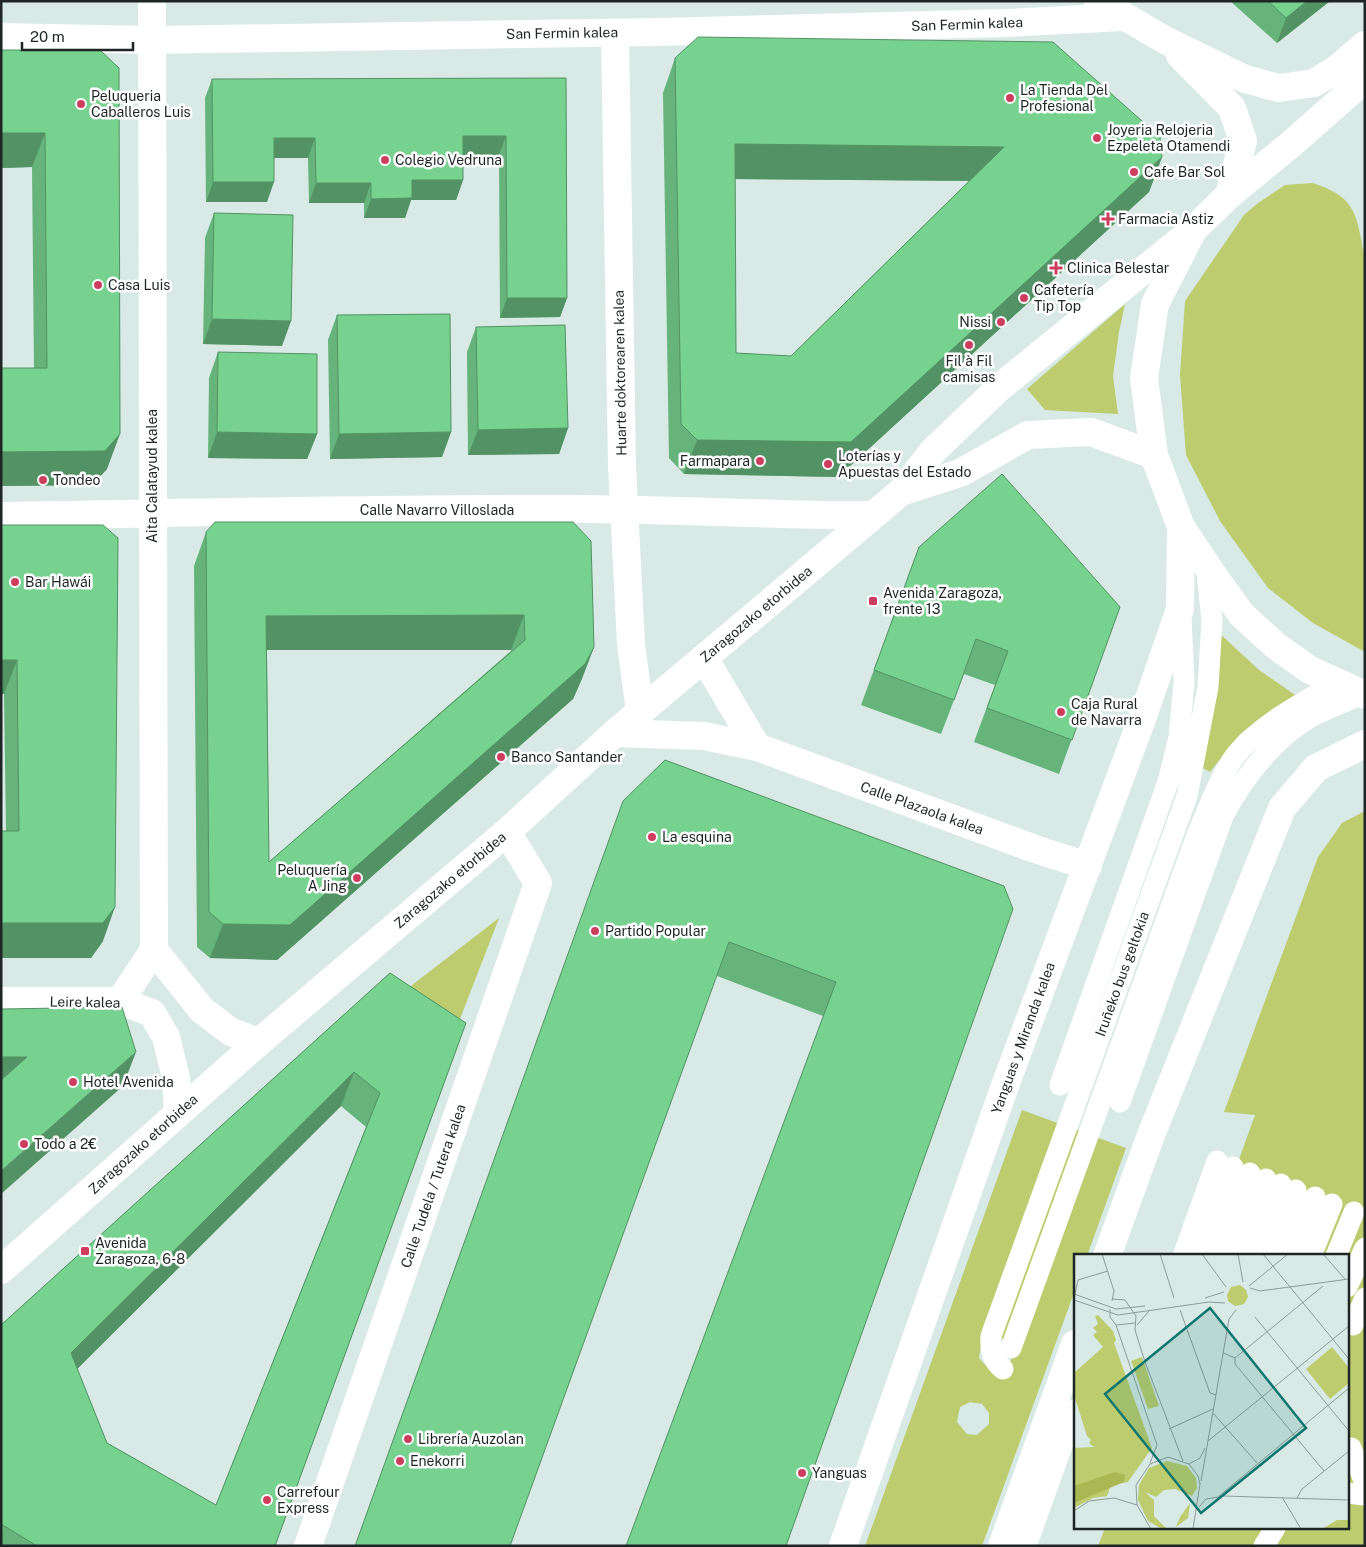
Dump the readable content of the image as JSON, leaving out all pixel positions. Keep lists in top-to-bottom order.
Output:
{
  "streets": {
    "street": [
      "San Fermin kalea",
      "Huarte doktorearen kalea",
      "Aita Calatayud kalea",
      "Calle Navarro Villoslada",
      "Zaragozako etorbidea",
      "Calle Plazaola kalea",
      "Leire kalea",
      "Yanguas y Miranda kalea",
      "Calle Tudela / Tutera kalea"
    ],
    "lane": ["Iruñeko bus geltokia"]
  },
  "crossings": [
    ["San Fermin kalea", "Huarte doktorearen kalea"],
    ["San Fermin kalea", "Aita Calatayud kalea"],
    ["Huarte doktorearen kalea", "Calle Navarro Villoslada"],
    ["Huarte doktorearen kalea", "Zaragozako etorbidea"],
    ["Aita Calatayud kalea", "Calle Navarro Villoslada"],
    ["Calle Navarro Villoslada", "Zaragozako etorbidea"],
    ["Zaragozako etorbidea", "Calle Plazaola kalea"],
    ["Zaragozako etorbidea", "Leire kalea"],
    ["Zaragozako etorbidea", "Calle Tudela / Tutera kalea"],
    ["Calle Plazaola kalea", "Yanguas y Miranda kalea"]
  ],
  "places": {
    "other": [
      "La Tienda Del Profesional",
      "Peluqueria Caballeros Luis",
      "Joyeria Relojeria Ezpeleta Otamendi",
      "Colegio Vedruna",
      "Cafe Bar Sol",
      "Casa Luis",
      "Cafetería Tip Top",
      "Nissi",
      "Fil à Fil camisas",
      "Farmapara",
      "Loterías y Apuestas del Estado",
      "Tondeo",
      "Bar Hawái",
      "Caja Rural de Navarra",
      "Banco Santander",
      "La esquina",
      "Peluquería A Jing",
      "Partido Popular",
      "Hotel Avenida",
      "Todo a 2€",
      "Librería Auzolan",
      "Enekorri",
      "Yanguas",
      "Carrefour Express"
    ],
    "health": ["Farmacia Astiz", "Clinica Belestar"],
    "transit": ["Avenida Zaragoza, frente 13", "Avenida Zaragoza, 6-8"]
  },
  "scale_bar": "20 m"
}
